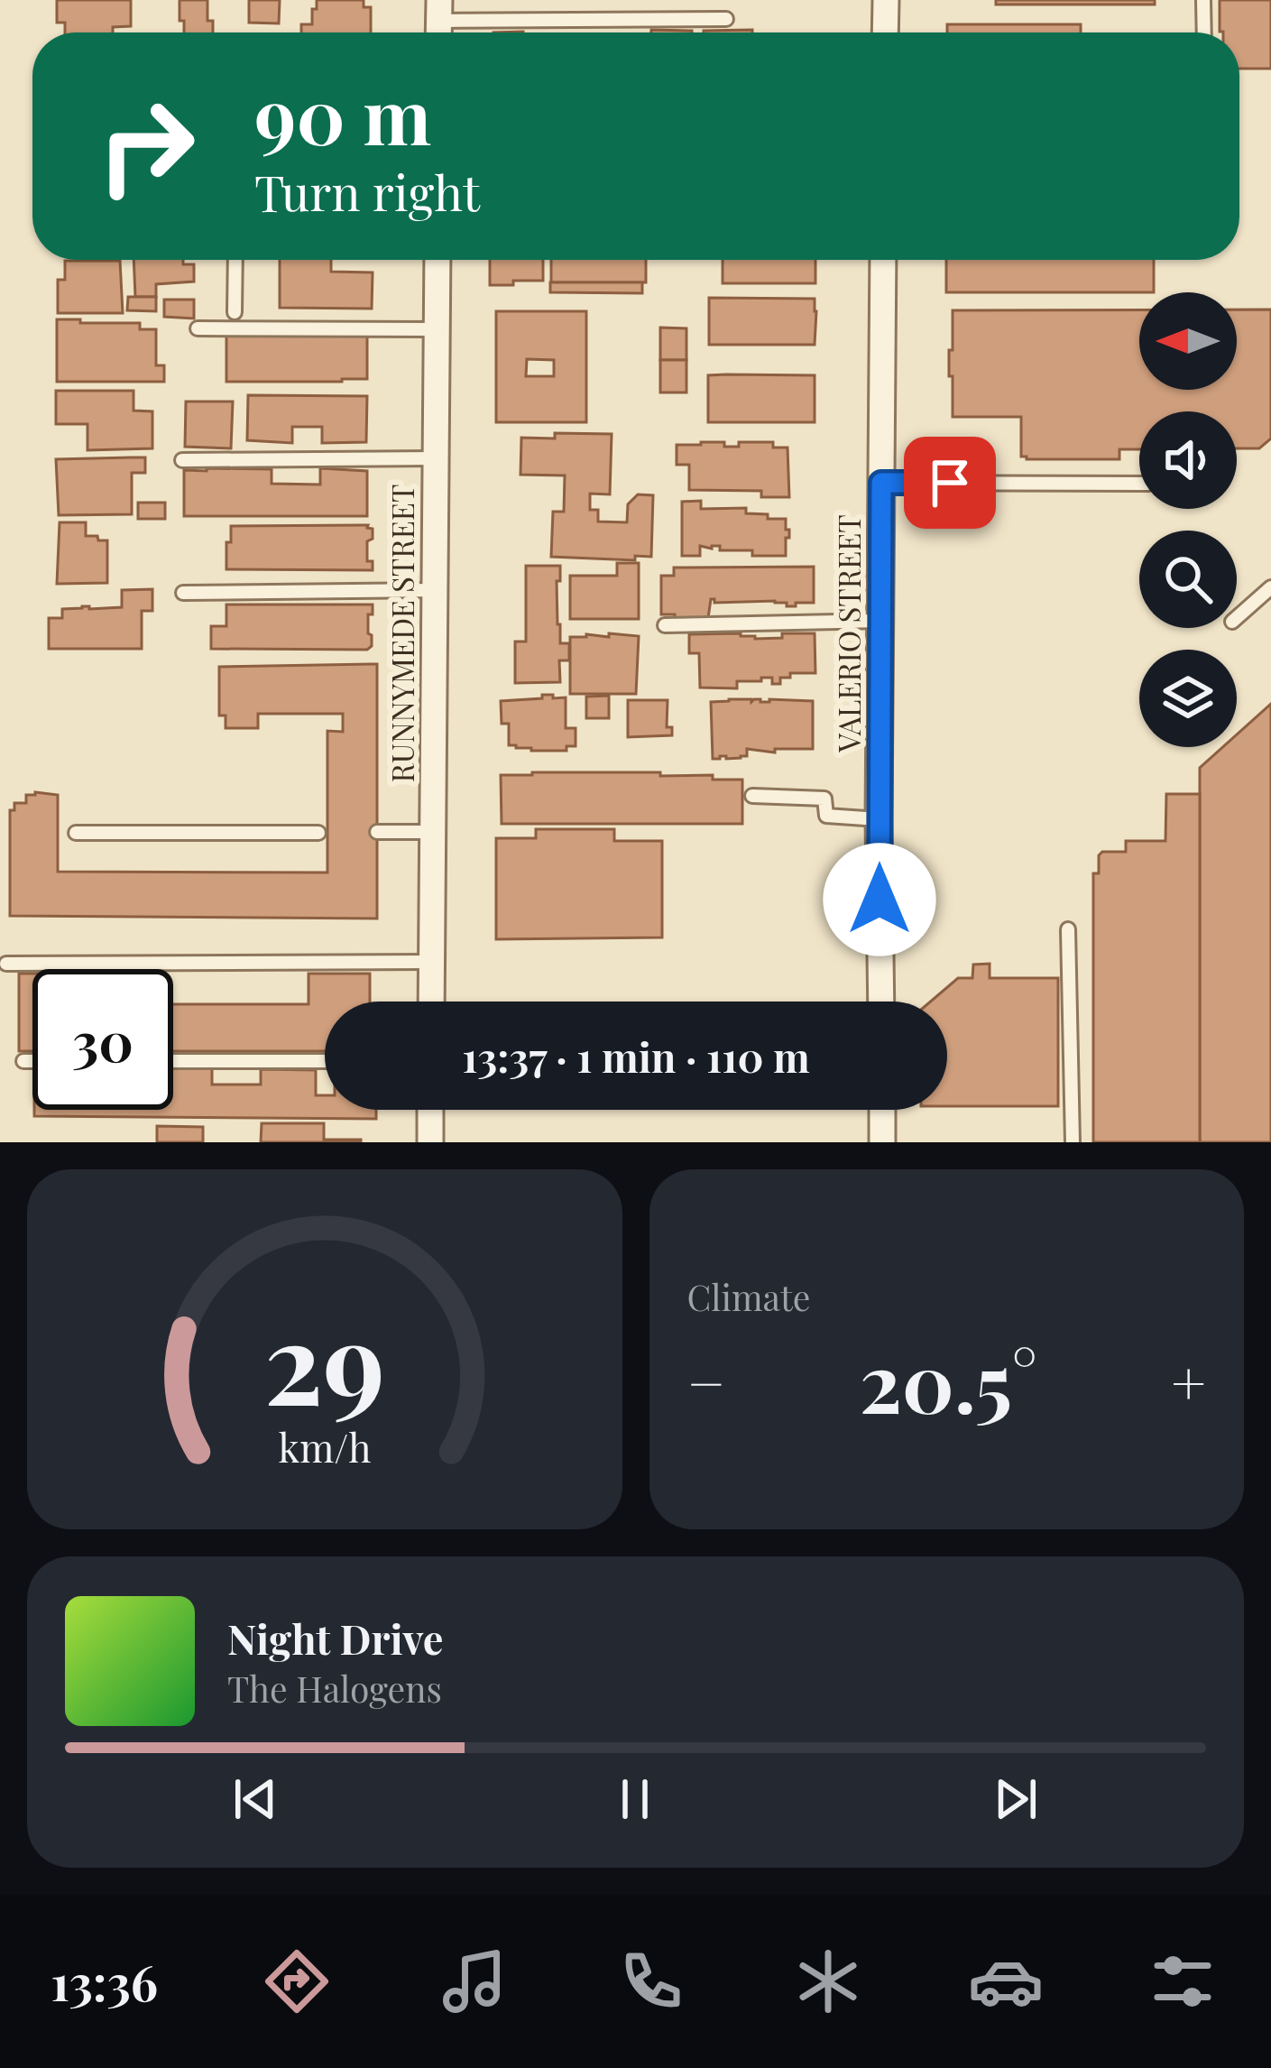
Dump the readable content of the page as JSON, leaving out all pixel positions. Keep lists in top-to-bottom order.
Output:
{
  "streets": {
    "street": ["RUNNYMEDE STREET", "VALERIO STREET"]
  },
  "north": "left",
  "page": {
    "turn": ["90 m", "Turn right"],
    "limit": "30",
    "trip": "13:37 · 1 min · 110 m",
    "tile": "Climate",
    "heat": ["−", "20.5°", "+"],
    "song": ["Night Drive", "The Halogens"],
    "tabs": "13:36",
    "gauge": ["29", "km/h"]
  }
}
